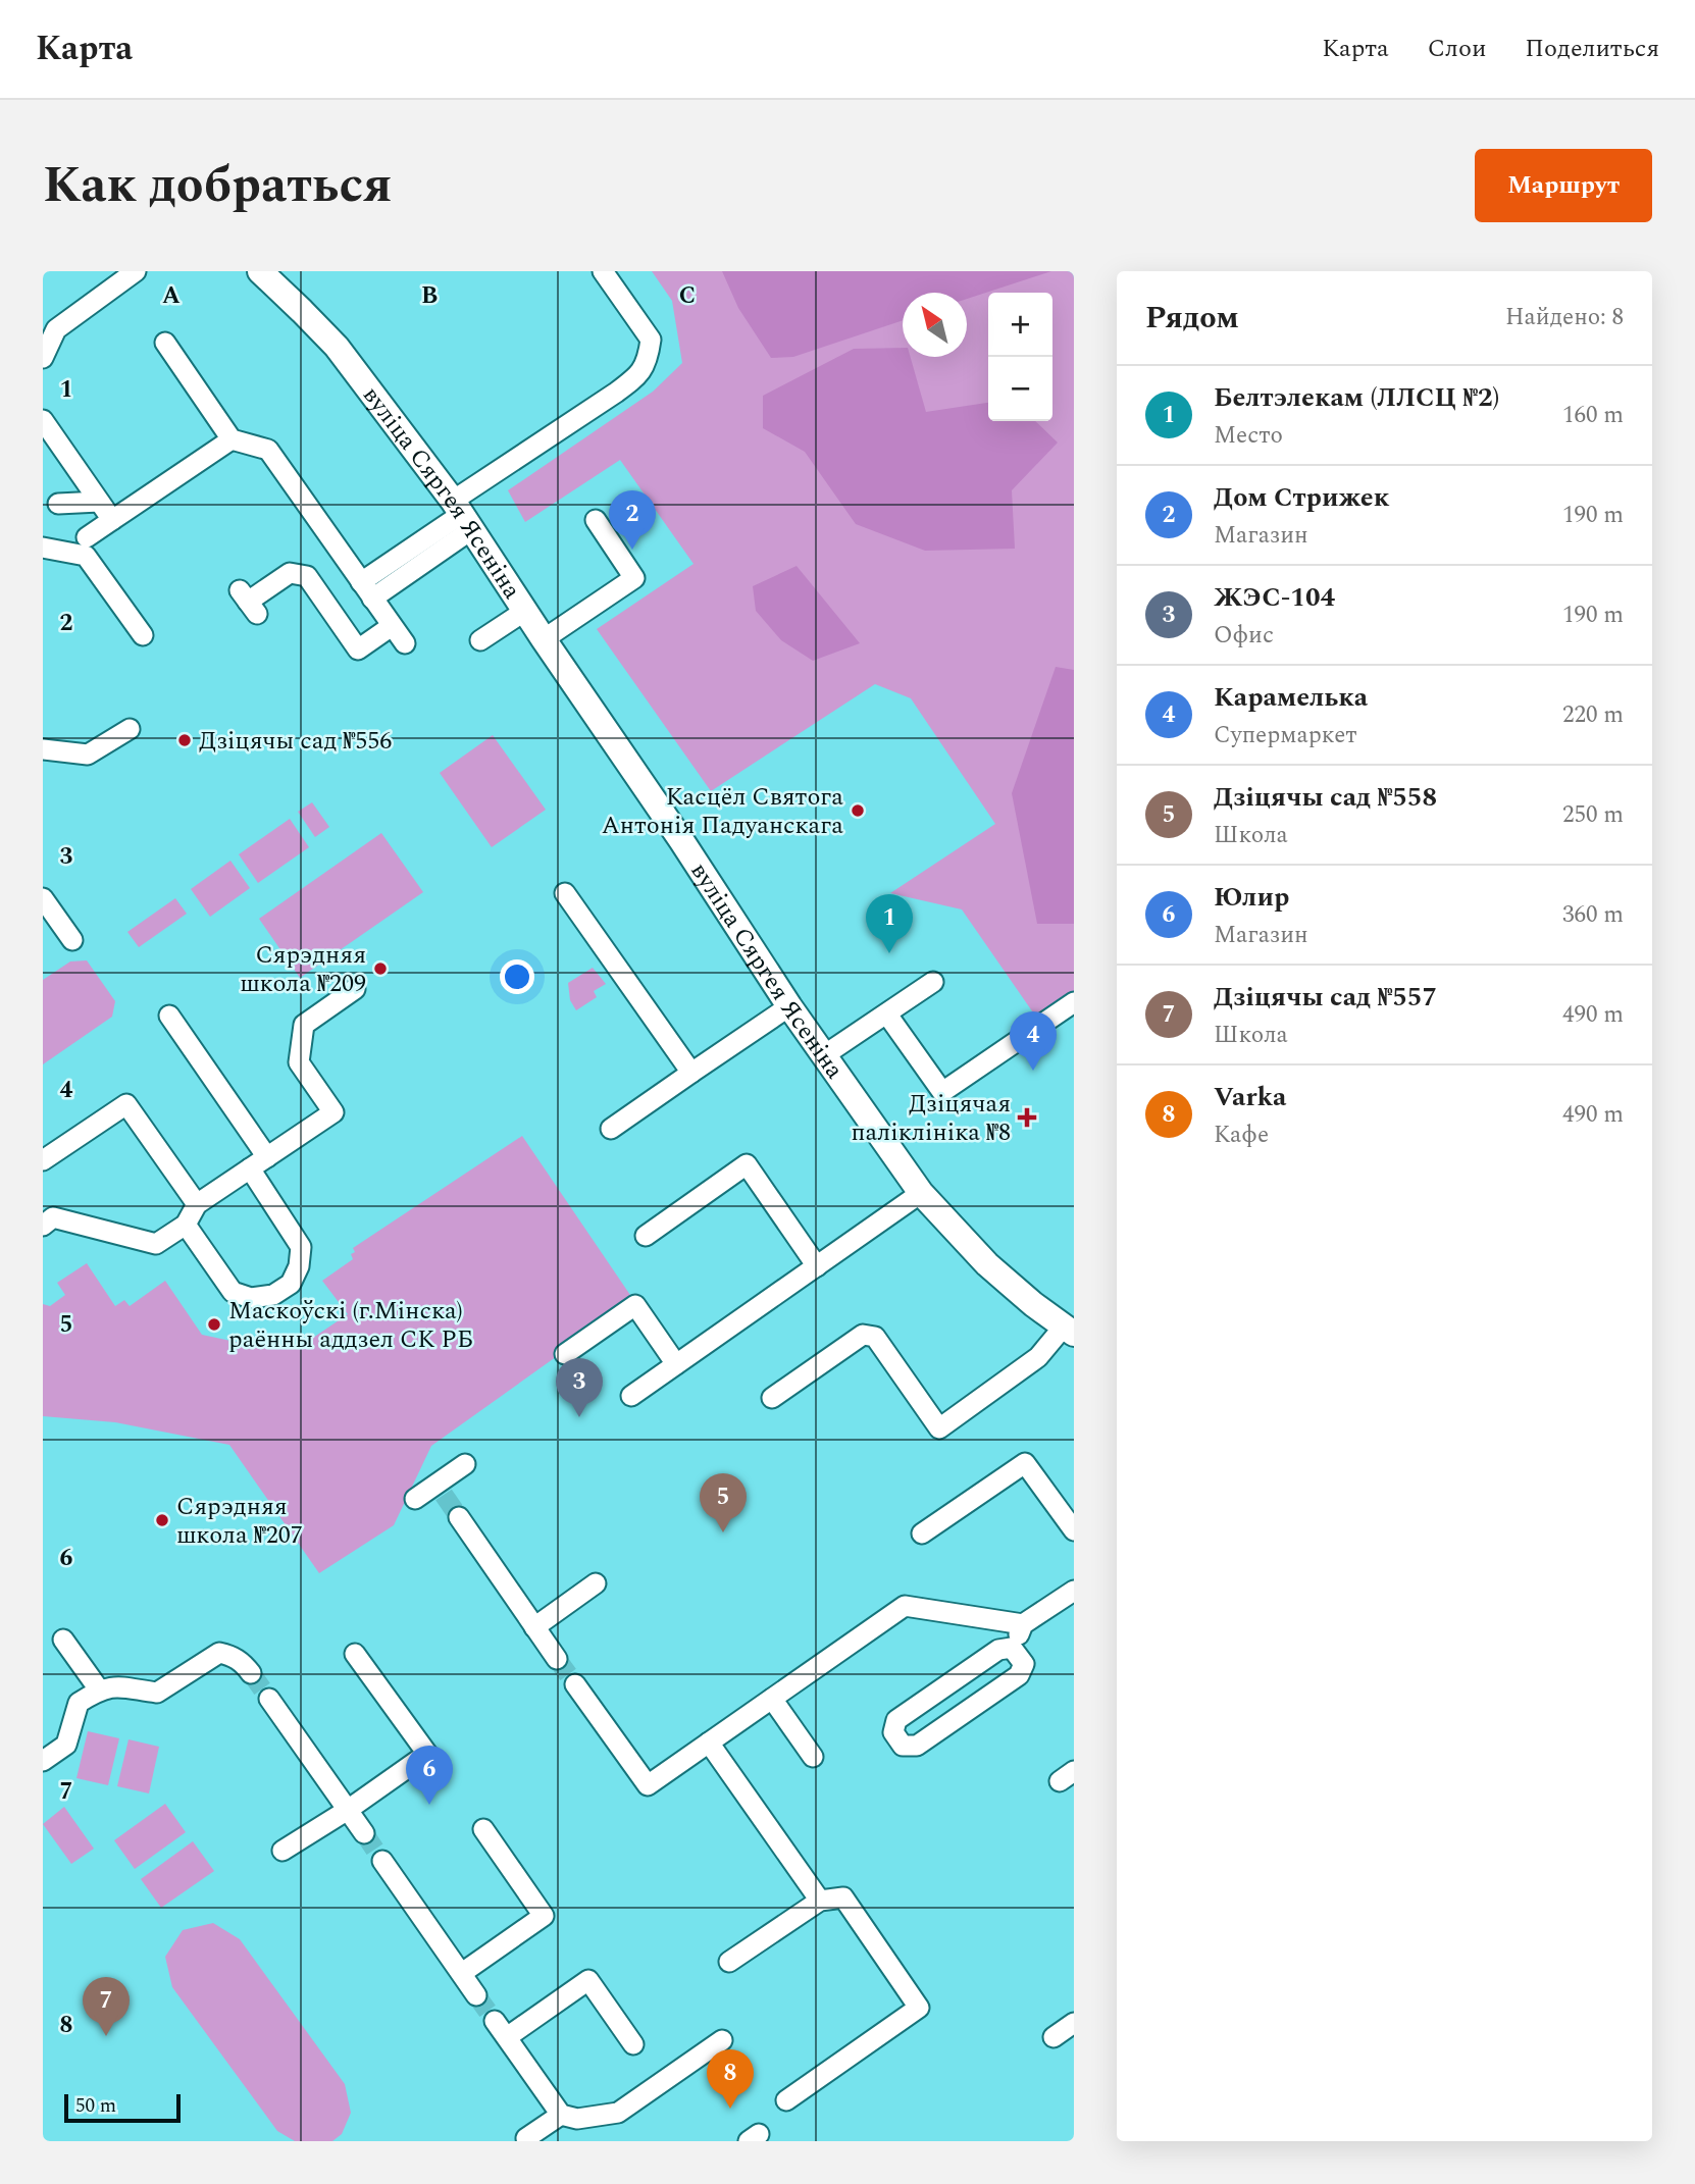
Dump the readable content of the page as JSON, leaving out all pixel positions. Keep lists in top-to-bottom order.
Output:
{
  "streets": {
    "main road": ["вуліца Сяргея Ясеніна"]
  },
  "places": {
    "other": [
      "Дзіцячы сад №556",
      "Касцёл Святога Антонія Падуанскага",
      "Сярэдняя школа №209",
      "Маскоўскі (г.Мінска) раённы аддзел СК РБ",
      "Сярэдняя школа №207"
    ],
    "health": ["Дзіцячая паліклініка №8"]
  },
  "scale_bar": "50 m",
  "north": "top left",
  "page": {
    "header": "Карта",
    "nav": ["Карта", "Слои", "Поделиться"],
    "title": "Как добраться",
    "buttons": "Маршрут",
    "heading": ["Рядом", "Найдено: 8"],
    "map_buttons": ["+", "−"],
    "list": [
      {
        "mark": "1",
        "name": "Белтэлекам (ЛЛСЦ №2)",
        "note": "Место",
        "value": "160 m"
      },
      {
        "mark": "2",
        "name": "Дом Стрижек",
        "note": "Магазин",
        "value": "190 m"
      },
      {
        "mark": "3",
        "name": "ЖЭС-104",
        "note": "Офис",
        "value": "190 m"
      },
      {
        "mark": "4",
        "name": "Карамелька",
        "note": "Супермаркет",
        "value": "220 m"
      },
      {
        "mark": "5",
        "name": "Дзіцячы сад №558",
        "note": "Школа",
        "value": "250 m"
      },
      {
        "mark": "6",
        "name": "Юлир",
        "note": "Магазин",
        "value": "360 m"
      },
      {
        "mark": "7",
        "name": "Дзіцячы сад №557",
        "note": "Школа",
        "value": "490 m"
      },
      {
        "mark": "8",
        "name": "Varka",
        "note": "Кафе",
        "value": "490 m"
      }
    ],
    "pins": [
      "2",
      "1",
      "4",
      "3",
      "5",
      "6",
      "7",
      "8"
    ],
    "scale": "50 m"
  },
  "grid": {
    "columns": ["A", "B", "C"],
    "rows": [
      "1",
      "2",
      "3",
      "4",
      "5",
      "6",
      "7",
      "8"
    ]
  }
}
